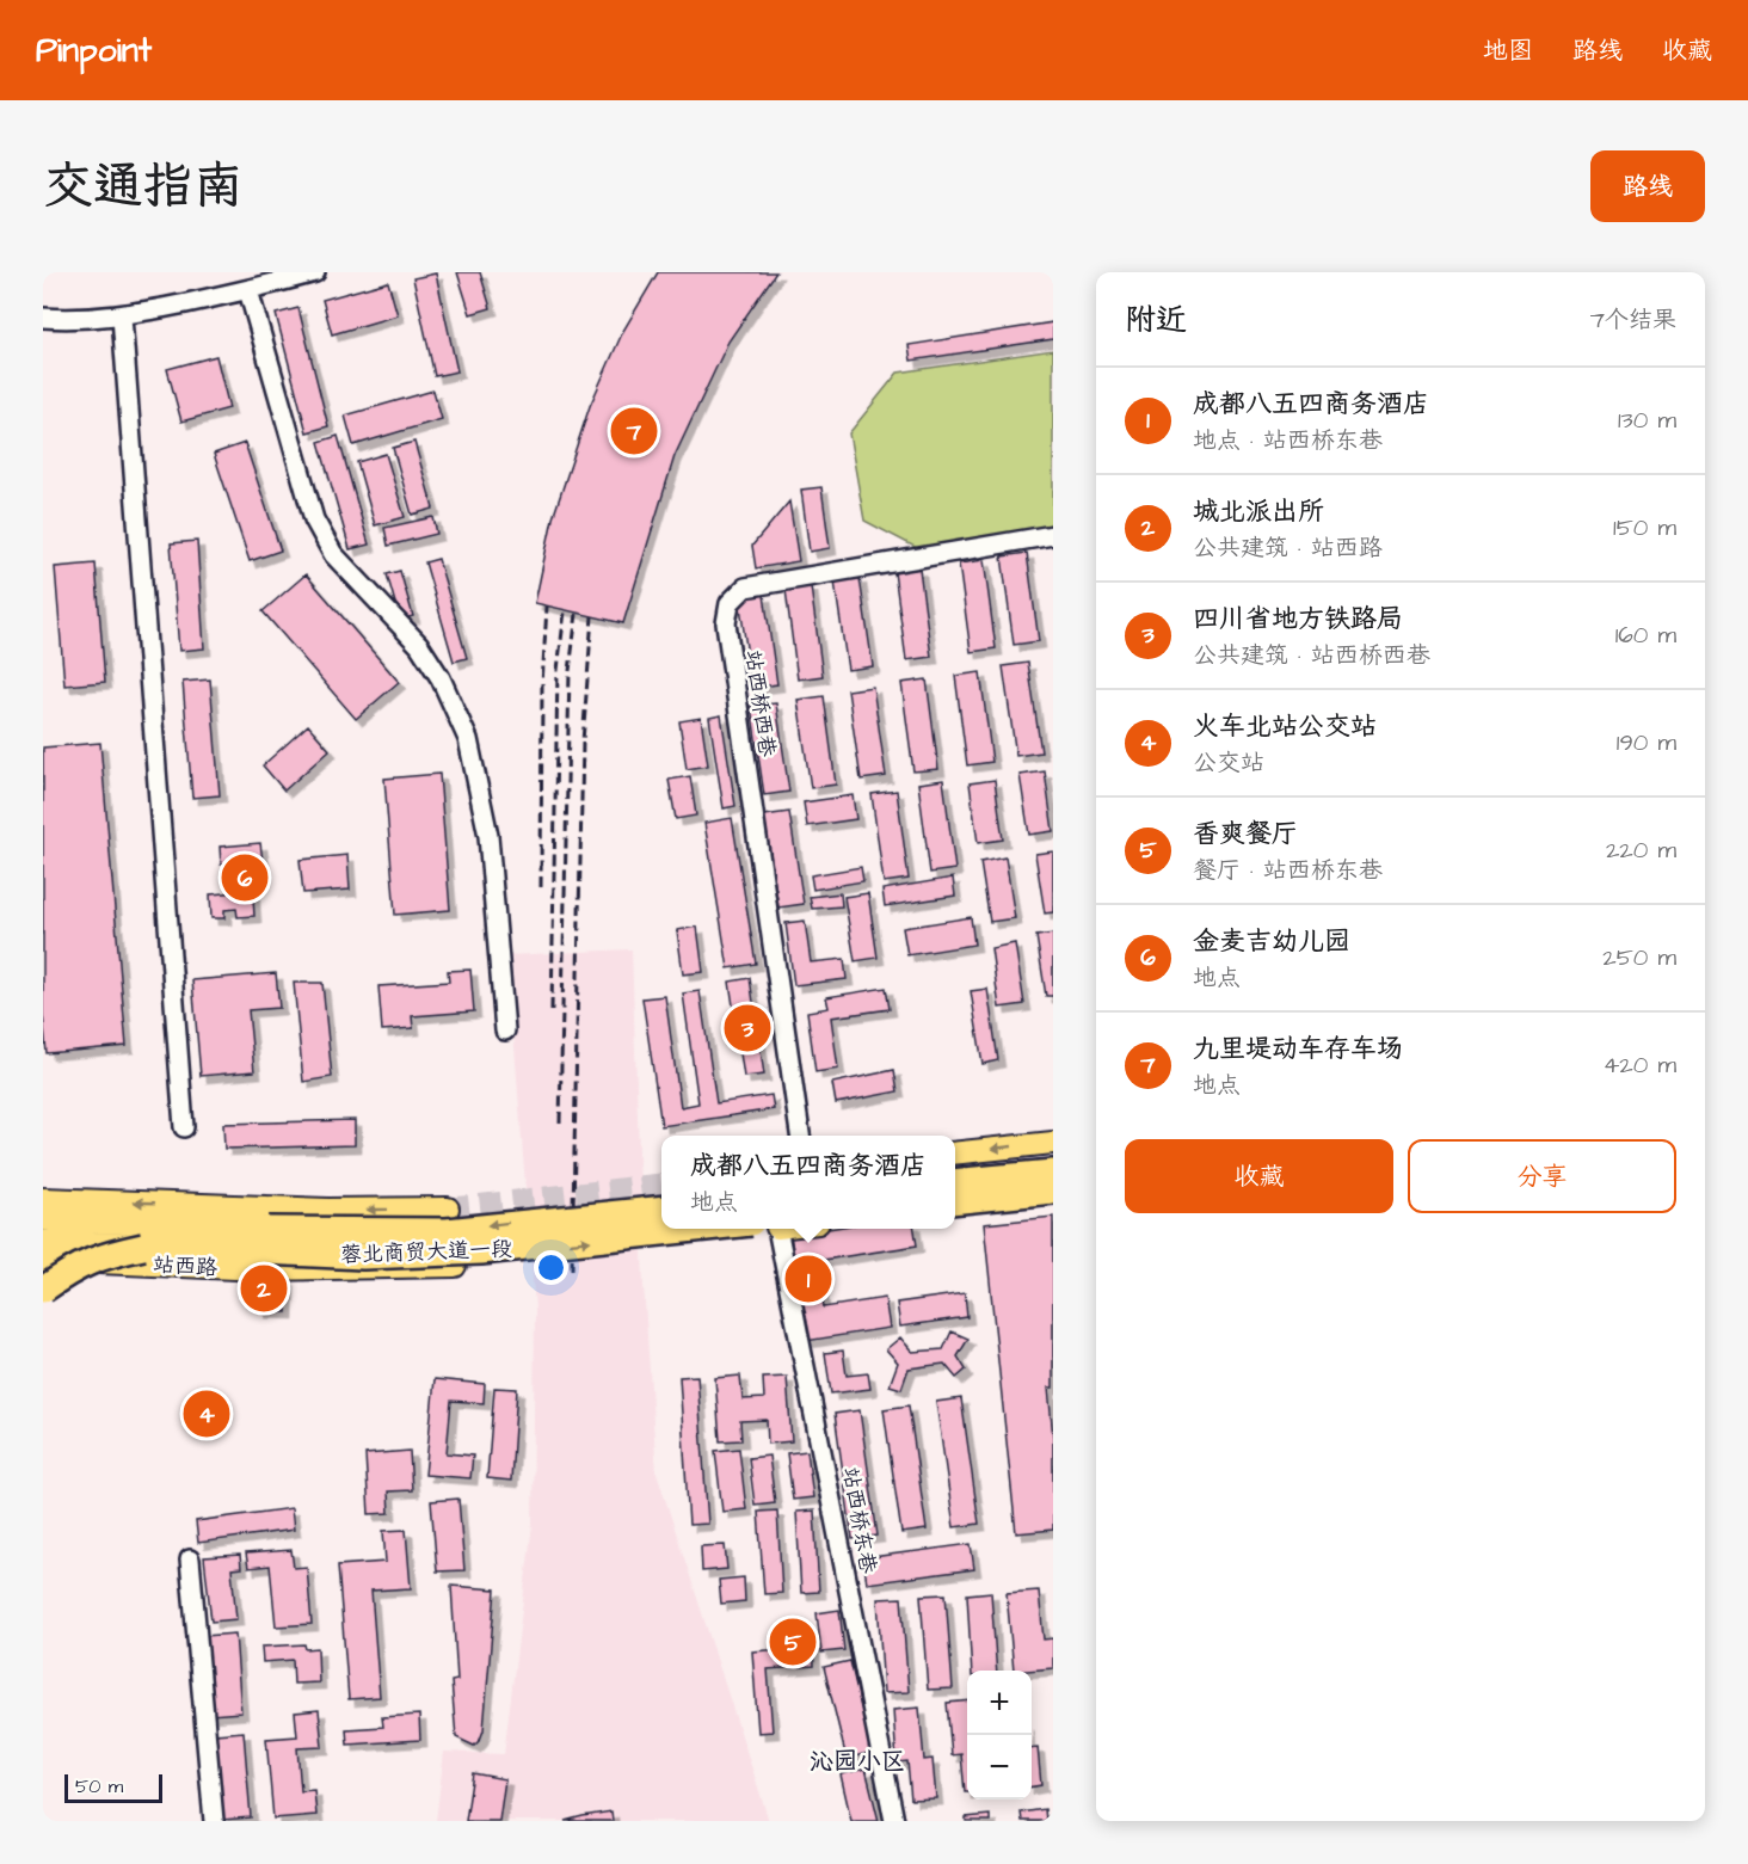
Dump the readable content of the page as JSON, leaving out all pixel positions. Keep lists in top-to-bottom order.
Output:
{
  "streets": {
    "highway": ["蓉北商贸大道一段"],
    "main road": ["站西路"],
    "street": ["站西桥西巷", "站西桥东巷"]
  },
  "districts": ["沁园小区"],
  "scale_bar": "50 m",
  "page": {
    "header": "Pinpoint",
    "nav": ["地图", "路线", "收藏"],
    "title": "交通指南",
    "buttons": [
      "路线",
      ["收藏", "分享"]
    ],
    "heading": ["附近", "7个结果"],
    "list": [
      {
        "mark": "1",
        "name": "成都八五四商务酒店",
        "note": "地点 · 站西桥东巷",
        "value": "130 m"
      },
      {
        "mark": "2",
        "name": "城北派出所",
        "note": "公共建筑 · 站西路",
        "value": "150 m"
      },
      {
        "mark": "3",
        "name": "四川省地方铁路局",
        "note": "公共建筑 · 站西桥西巷",
        "value": "160 m"
      },
      {
        "mark": "4",
        "name": "火车北站公交站",
        "note": "公交站",
        "value": "190 m"
      },
      {
        "mark": "5",
        "name": "香爽餐厅",
        "note": "餐厅 · 站西桥东巷",
        "value": "220 m"
      },
      {
        "mark": "6",
        "name": "金麦吉幼儿园",
        "note": "地点",
        "value": "250 m"
      },
      {
        "mark": "7",
        "name": "九里堤动车存车场",
        "note": "地点",
        "value": "420 m"
      }
    ],
    "pins": [
      "7",
      "6",
      "3",
      "1",
      "2",
      "4",
      "5"
    ],
    "popup": ["成都八五四商务酒店", "地点"],
    "map_buttons": ["+", "−"],
    "scale": "50 m"
  }
}
